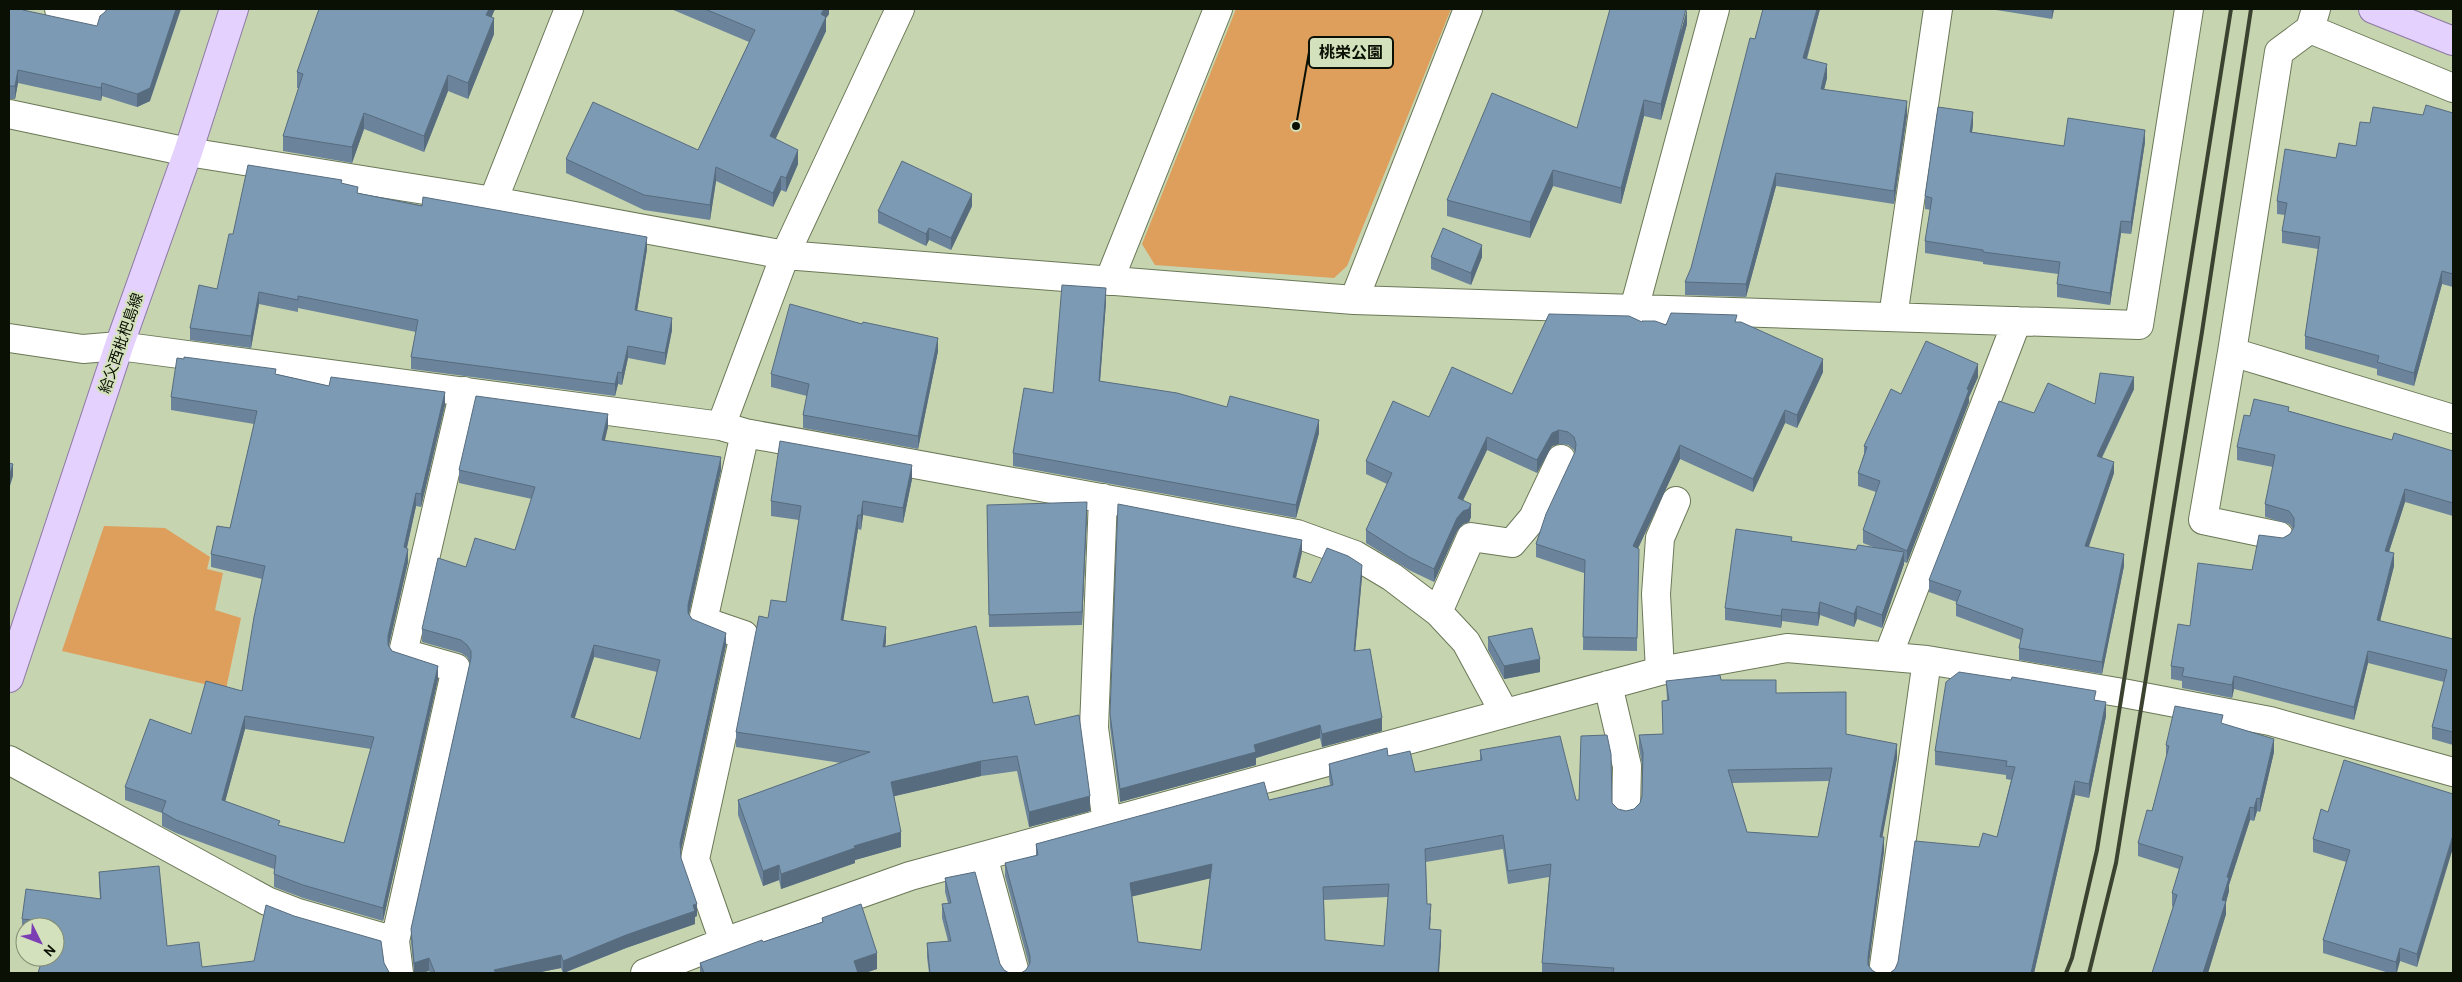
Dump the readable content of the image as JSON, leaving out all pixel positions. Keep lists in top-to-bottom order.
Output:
{
  "streets": {
    "main road": ["給父西枇杷島線"]
  },
  "places": ["桃栄公園"],
  "north": "bottom right"
}
